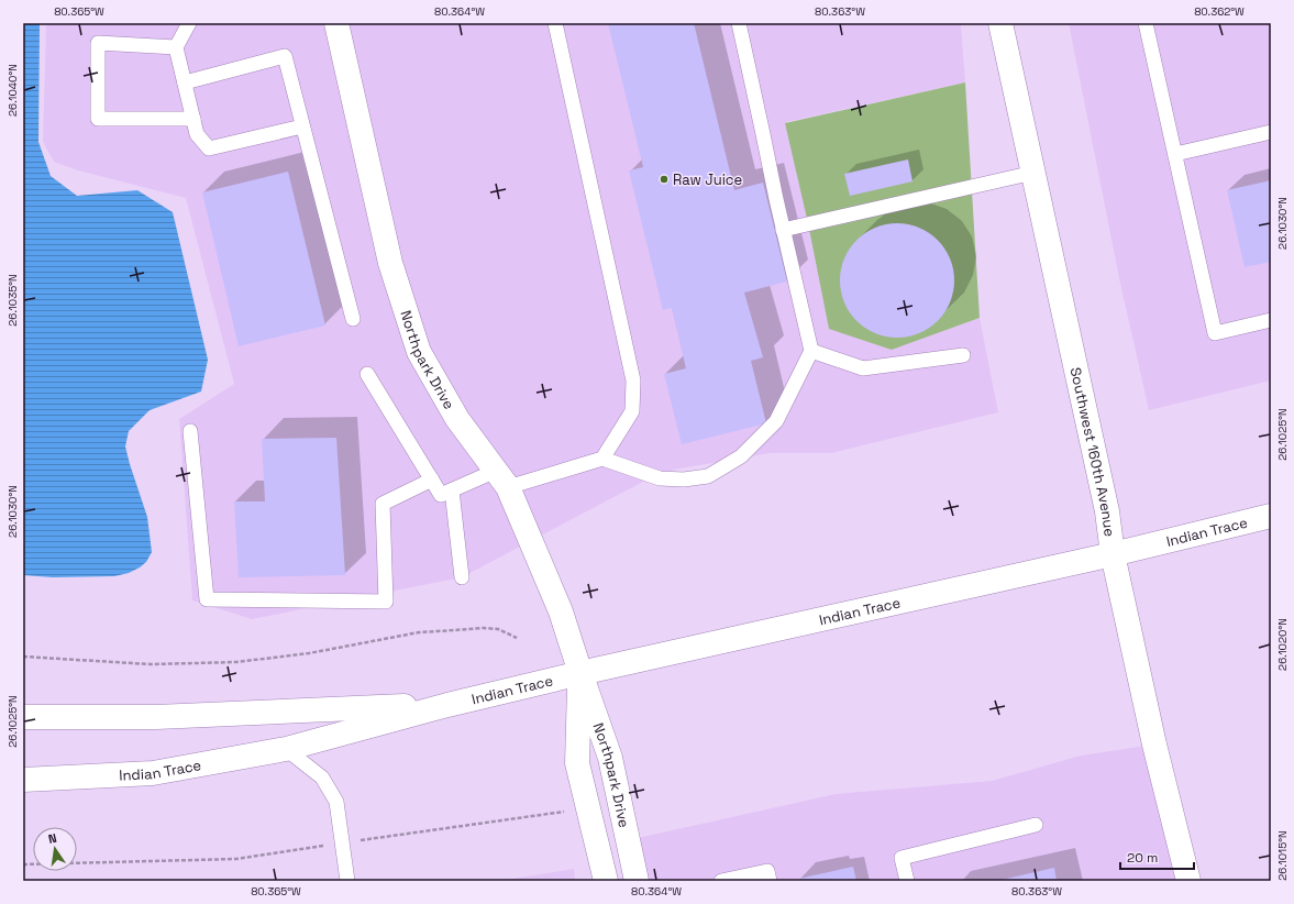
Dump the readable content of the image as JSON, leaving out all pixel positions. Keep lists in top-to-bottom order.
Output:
{
  "streets": {
    "street": ["Northpark Drive", "Southwest 160th Avenue", "Indian Trace"]
  },
  "crossings": [
    ["Northpark Drive", "Indian Trace"],
    ["Southwest 160th Avenue", "Indian Trace"]
  ],
  "places": ["Raw Juice"],
  "scale_bar": "20 m",
  "north": "top",
  "coordinates": [
    "80.365°W",
    "80.364°W",
    "80.363°W",
    "80.362°W",
    "26.1040°N",
    "26.1030°N",
    "26.1035°N",
    "26.1025°N",
    "26.1020°N",
    "26.1015°N"
  ]
}
